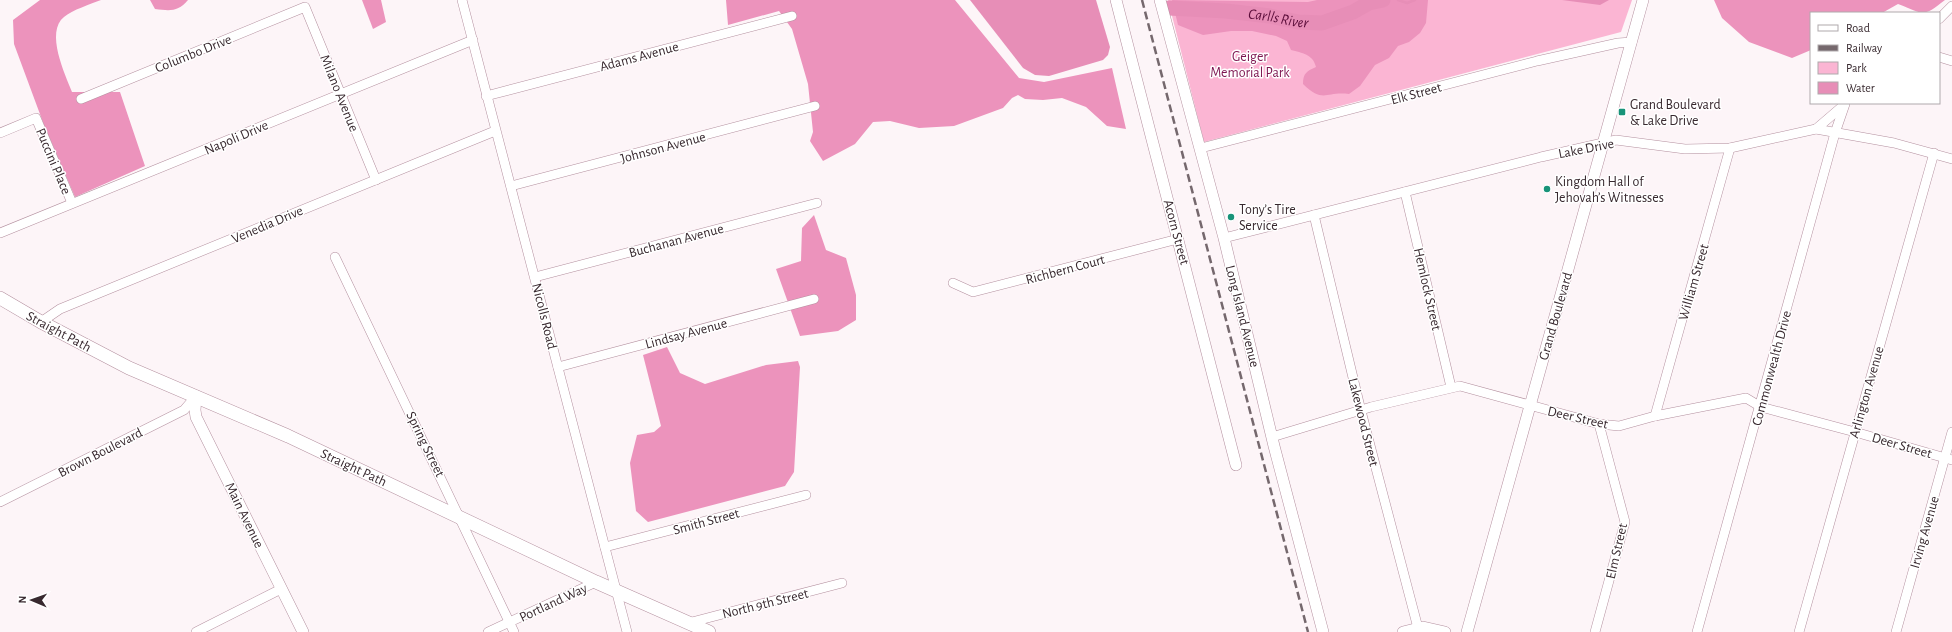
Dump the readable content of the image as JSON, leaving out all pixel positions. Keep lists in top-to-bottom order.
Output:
{
  "streets": {
    "main road": ["Straight Path"],
    "street": [
      "Columbo Drive",
      "Adams Avenue",
      "Milano Avenue",
      "Elk Street",
      "Napoli Drive",
      "Johnson Avenue",
      "Lake Drive",
      "Puccini Place",
      "Venedia Drive",
      "Acorn Street",
      "Buchanan Avenue",
      "Richbern Court",
      "William Street",
      "Hemlock Street",
      "Nicolls Road",
      "Long Island Avenue",
      "Grand Boulevard",
      "Lindsay Avenue",
      "Commonwealth Drive",
      "Arlington Avenue",
      "Deer Street",
      "Lakewood Street",
      "Spring Street",
      "Brown Boulevard",
      "Main Avenue",
      "Smith Street",
      "Irving Avenue",
      "Elm Street",
      "Portland Way",
      "North 9th Street"
    ]
  },
  "crossings": [
    ["Columbo Drive", "Milano Avenue"],
    ["Adams Avenue", "Nicolls Road"],
    ["Milano Avenue", "Napoli Drive"],
    ["Milano Avenue", "Venedia Drive"],
    ["Elk Street", "Long Island Avenue"],
    ["Elk Street", "Grand Boulevard"],
    ["Napoli Drive", "Puccini Place"],
    ["Napoli Drive", "Nicolls Road"],
    ["Johnson Avenue", "Nicolls Road"],
    ["Lake Drive", "William Street"],
    ["Lake Drive", "Hemlock Street"],
    ["Lake Drive", "Long Island Avenue"],
    ["Lake Drive", "Grand Boulevard"],
    ["Lake Drive", "Commonwealth Drive"],
    ["Lake Drive", "Arlington Avenue"],
    ["Lake Drive", "Lakewood Street"],
    ["Venedia Drive", "Nicolls Road"],
    ["Venedia Drive", "Straight Path"],
    ["Acorn Street", "Richbern Court"],
    ["Buchanan Avenue", "Nicolls Road"],
    ["William Street", "Deer Street"],
    ["Hemlock Street", "Deer Street"],
    ["Nicolls Road", "Straight Path"],
    ["Nicolls Road", "Lindsay Avenue"],
    ["Nicolls Road", "Smith Street"],
    ["Long Island Avenue", "Deer Street"],
    ["Grand Boulevard", "Deer Street"],
    ["Straight Path", "Spring Street"],
    ["Straight Path", "Brown Boulevard"],
    ["Straight Path", "Main Avenue"],
    ["Straight Path", "Portland Way"],
    ["Straight Path", "North 9th Street"],
    ["Commonwealth Drive", "Deer Street"],
    ["Arlington Avenue", "Deer Street"],
    ["Deer Street", "Lakewood Street"],
    ["Deer Street", "Irving Avenue"],
    ["Deer Street", "Elm Street"],
    ["Spring Street", "Portland Way"],
    ["Brown Boulevard", "Main Avenue"]
  ],
  "water": ["Carlls River"],
  "parks": ["Geiger Memorial Park"],
  "places": {
    "transit": ["Grand Boulevard & Lake Drive"],
    "other": ["Kingdom Hall of Jehovah’s Witnesses", "Tony’s Tire Service"]
  },
  "legend": [
    "Road",
    "Railway",
    "Park",
    "Water"
  ],
  "north": "left"
}
